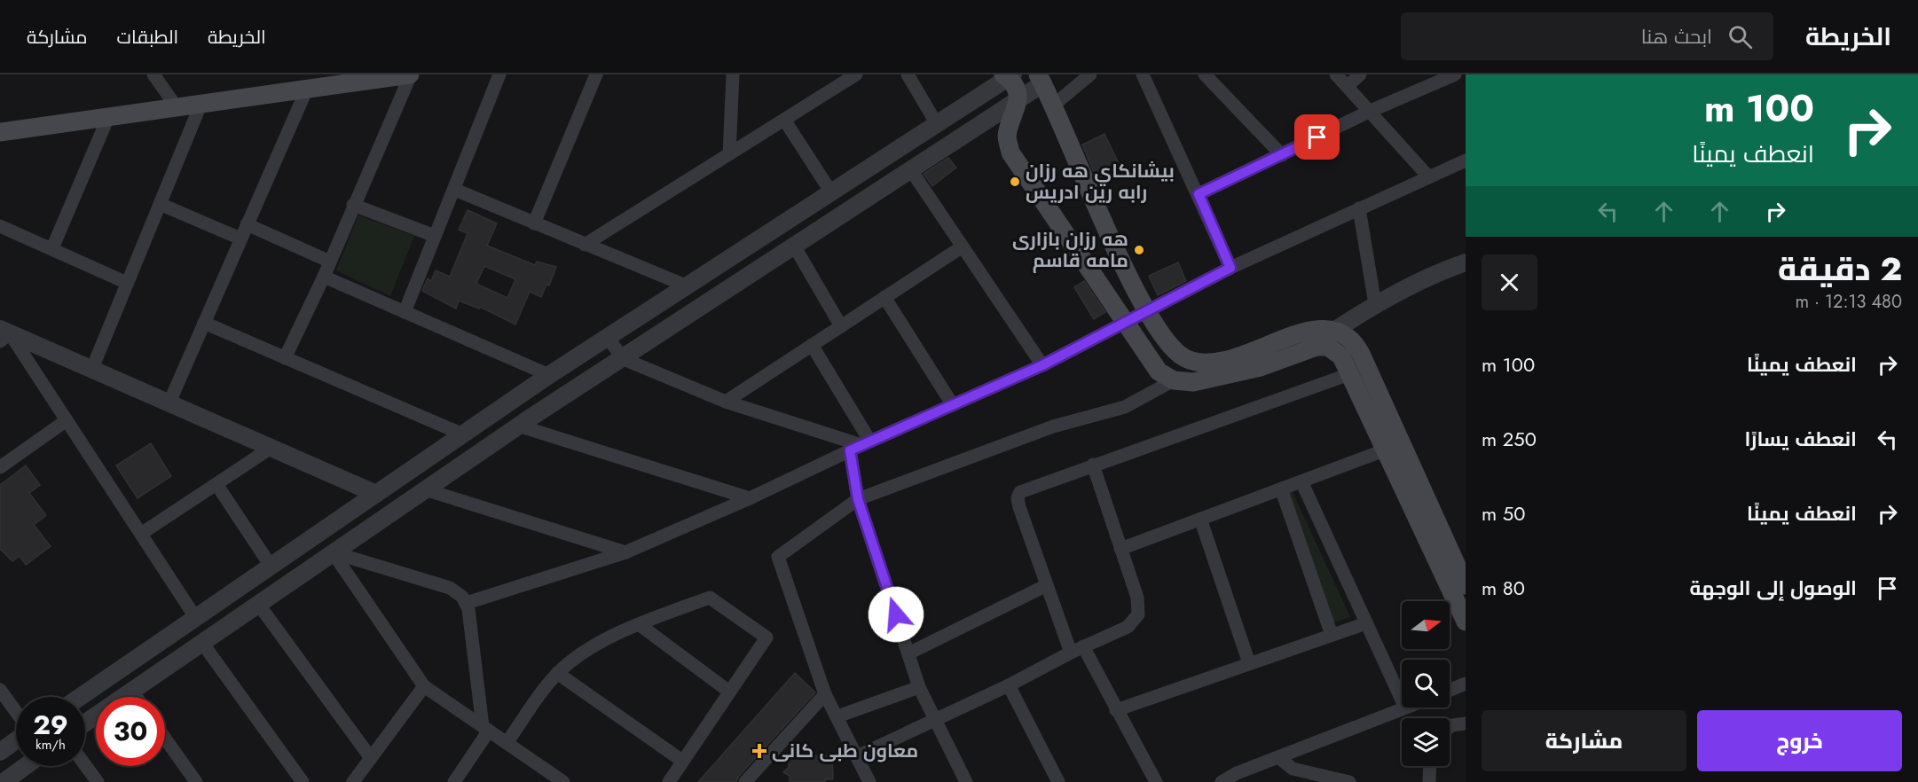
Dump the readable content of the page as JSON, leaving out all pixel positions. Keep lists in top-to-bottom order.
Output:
{
  "places": {
    "other": ["بيشانكاي هه رزان رابه رين ادريس", "هه رزان بازارى مامه قاسم"],
    "health": ["معاون طبی کانی"]
  },
  "north": "right",
  "page": {
    "header": "الخريطة",
    "search": "ابحث هنا",
    "nav": ["الخريطة", "الطبقات", "مشاركة"],
    "turn": ["100 m", "انعطف يمينًا"],
    "heading": ["2 دقيقة", "480 m · 12:13"],
    "list": [
      {
        "name": "انعطف يمينًا",
        "value": "100 m"
      },
      {
        "name": "انعطف يسارًا",
        "value": "250 m"
      },
      {
        "name": "انعطف يمينًا",
        "value": "50 m"
      },
      {
        "name": "الوصول إلى الوجهة",
        "value": "80 m"
      }
    ],
    "speed": "29 km/h",
    "limit": "30",
    "buttons": ["خروج", "مشاركة"]
  }
}
